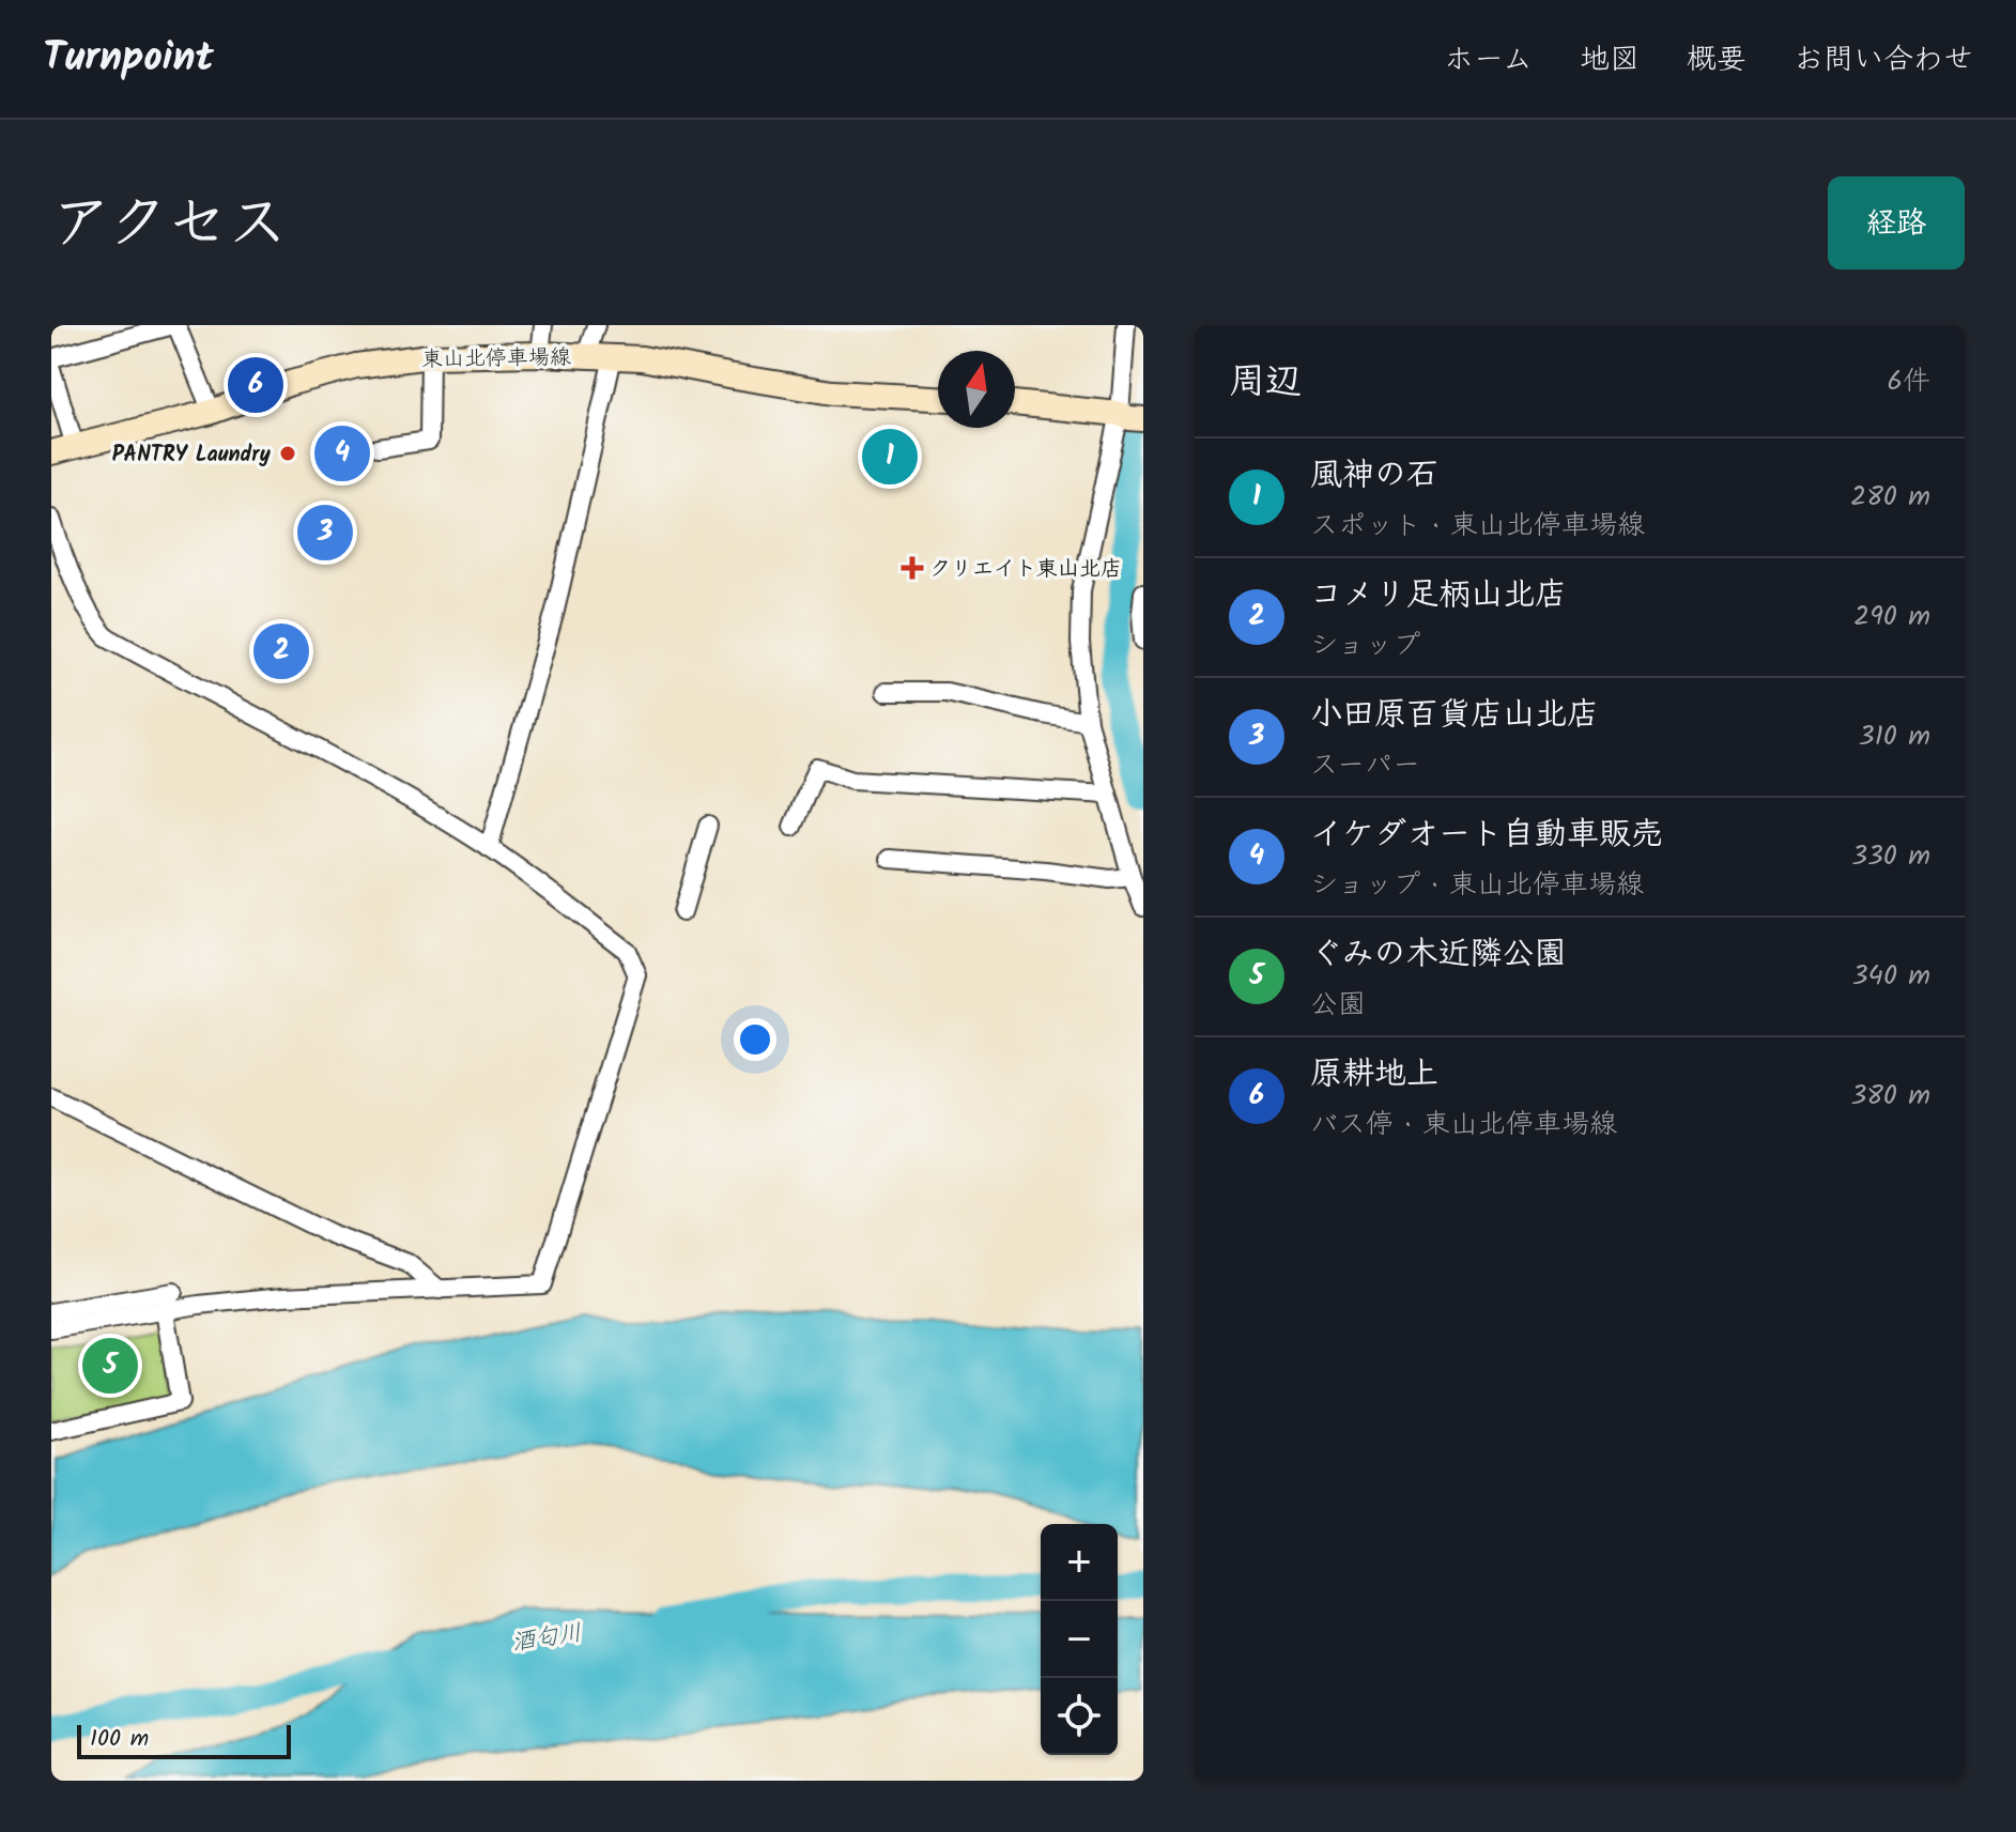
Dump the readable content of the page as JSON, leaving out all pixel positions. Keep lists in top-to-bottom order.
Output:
{
  "streets": {
    "main road": ["東山北停車場線"]
  },
  "water": ["酒匂川"],
  "places": {
    "other": ["PANTRY Laundry"],
    "health": ["クリエイト東山北店"]
  },
  "scale_bar": "100 m",
  "north": "top",
  "page": {
    "header": "Turnpoint",
    "nav": [
      "ホーム",
      "地図",
      "概要",
      "お問い合わせ"
    ],
    "title": "アクセス",
    "buttons": "経路",
    "heading": ["周辺", "6件"],
    "pins": [
      "6",
      "4",
      "1",
      "3",
      "2",
      "5"
    ],
    "list": [
      {
        "mark": "1",
        "name": "風神の石",
        "note": "スポット · 東山北停車場線",
        "value": "280 m"
      },
      {
        "mark": "2",
        "name": "コメリ足柄山北店",
        "note": "ショップ",
        "value": "290 m"
      },
      {
        "mark": "3",
        "name": "小田原百貨店山北店",
        "note": "スーパー",
        "value": "310 m"
      },
      {
        "mark": "4",
        "name": "イケダオート自動車販売",
        "note": "ショップ · 東山北停車場線",
        "value": "330 m"
      },
      {
        "mark": "5",
        "name": "ぐみの木近隣公園",
        "note": "公園",
        "value": "340 m"
      },
      {
        "mark": "6",
        "name": "原耕地上",
        "note": "バス停 · 東山北停車場線",
        "value": "380 m"
      }
    ],
    "map_buttons": ["+", "−"],
    "scale": "100 m"
  }
}
